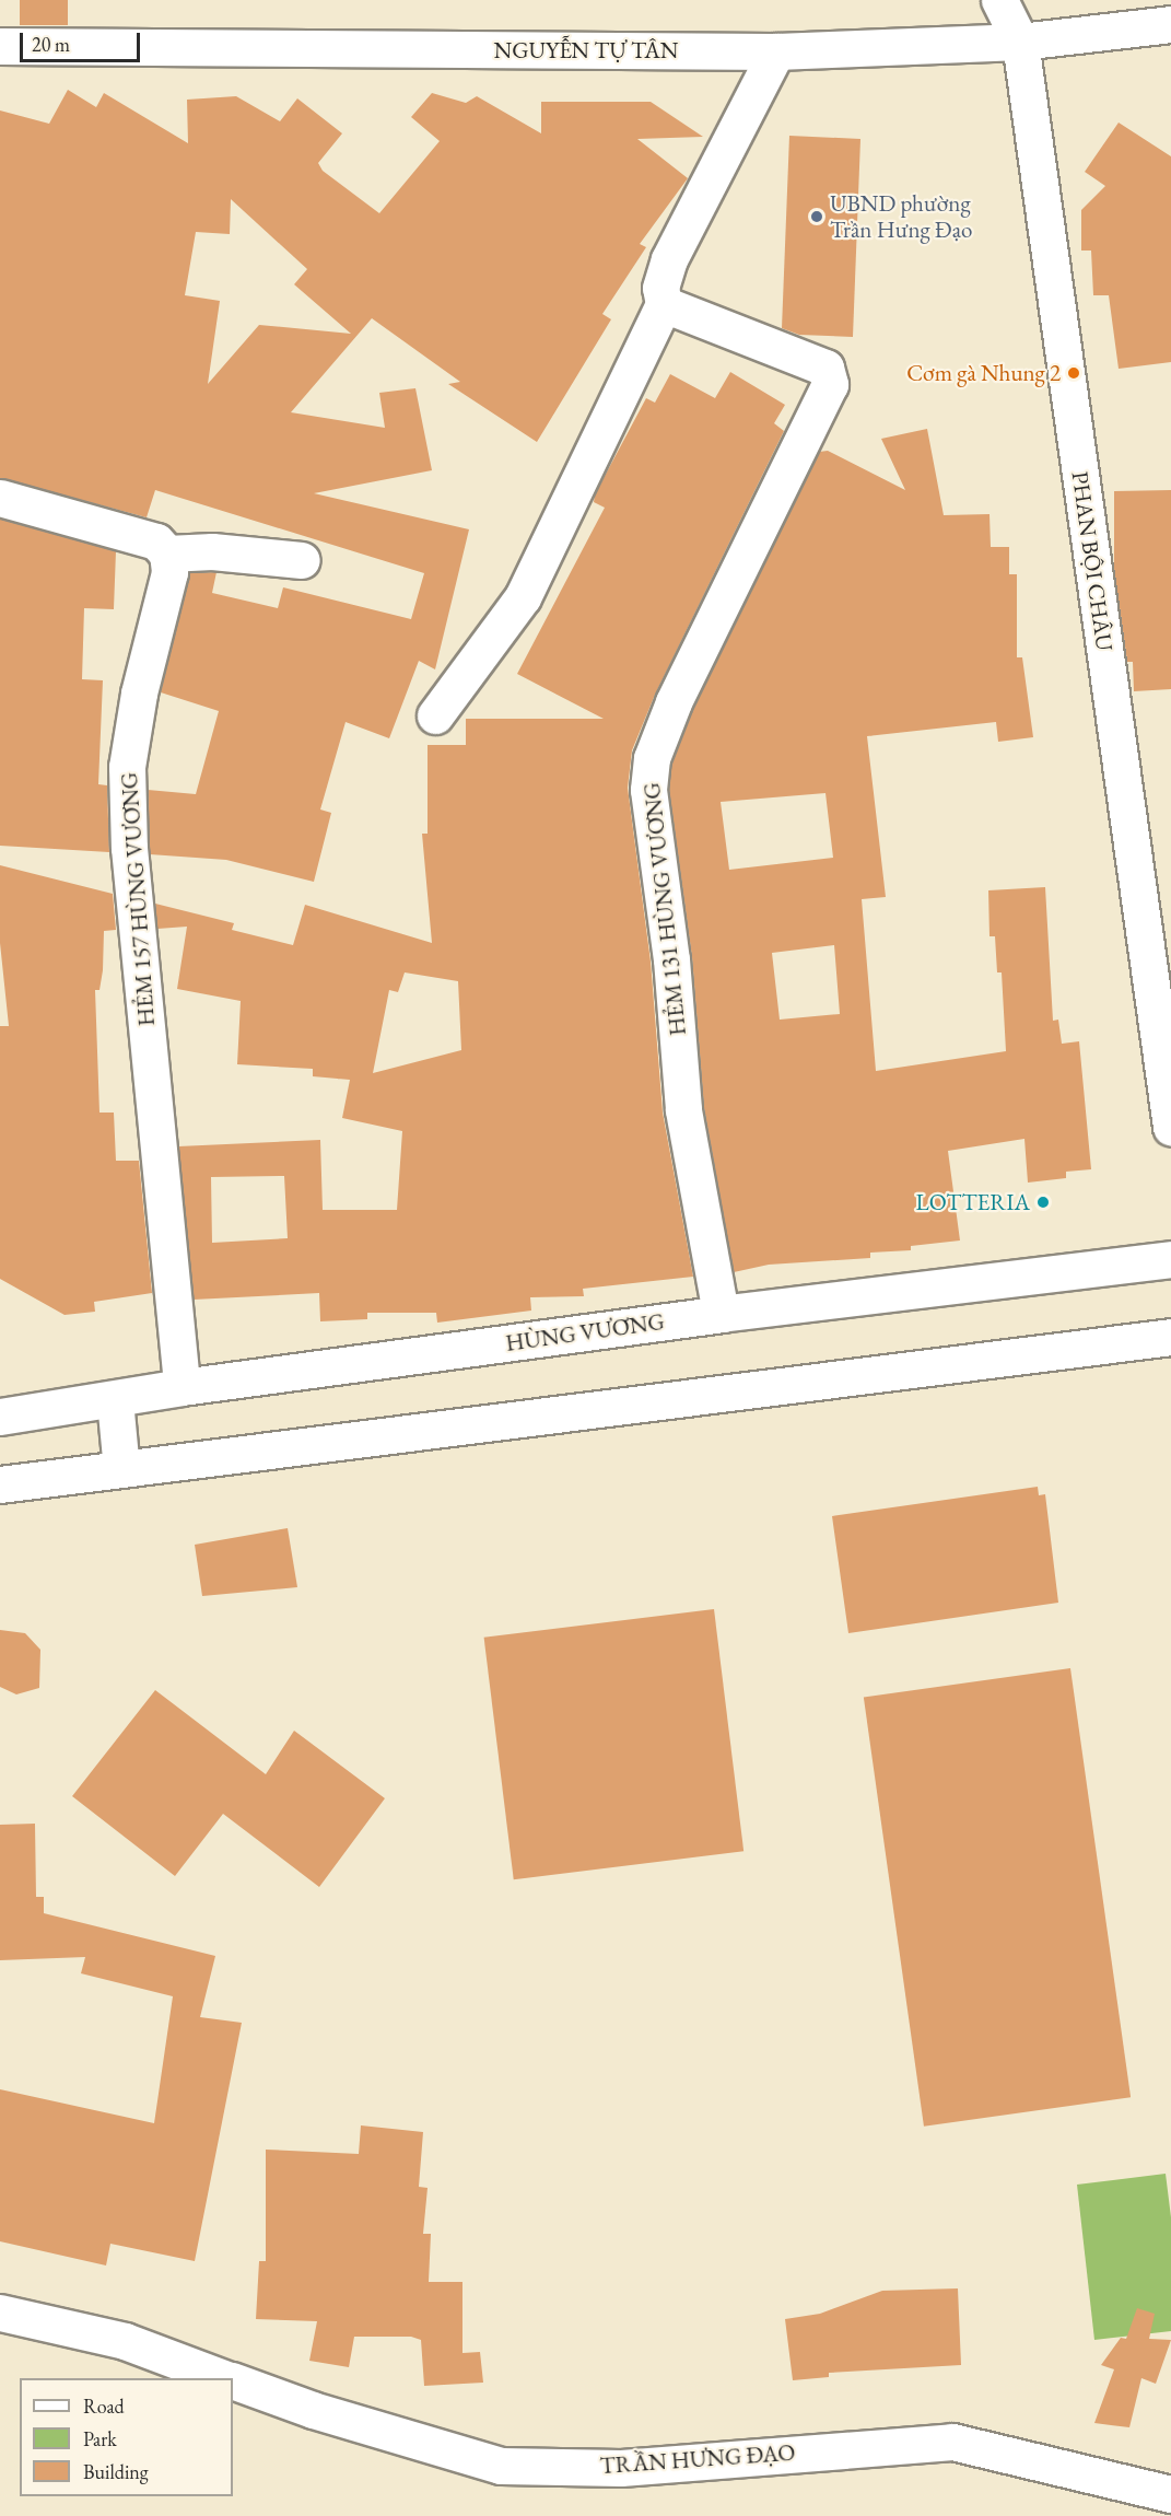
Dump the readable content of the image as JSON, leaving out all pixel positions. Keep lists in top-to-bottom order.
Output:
{
  "streets": {
    "street": [
      "NGUYỄN TỰ TÂN",
      "PHAN BỘI CHÂU",
      "HẺM 157 HÙNG VƯƠNG",
      "HẺM 131 HÙNG VƯƠNG",
      "HÙNG VƯƠNG",
      "TRẦN HƯNG ĐẠO"
    ]
  },
  "crossings": [
    ["NGUYỄN TỰ TÂN", "PHAN BỘI CHÂU"],
    ["HẺM 157 HÙNG VƯƠNG", "HÙNG VƯƠNG"],
    ["HẺM 131 HÙNG VƯƠNG", "HÙNG VƯƠNG"]
  ],
  "places": ["UBND phường Trần Hưng Đạo", "Cơm gà Nhung 2", "LOTTERIA"],
  "legend": ["Road", "Park", "Building"],
  "scale_bar": "20 m"
}
